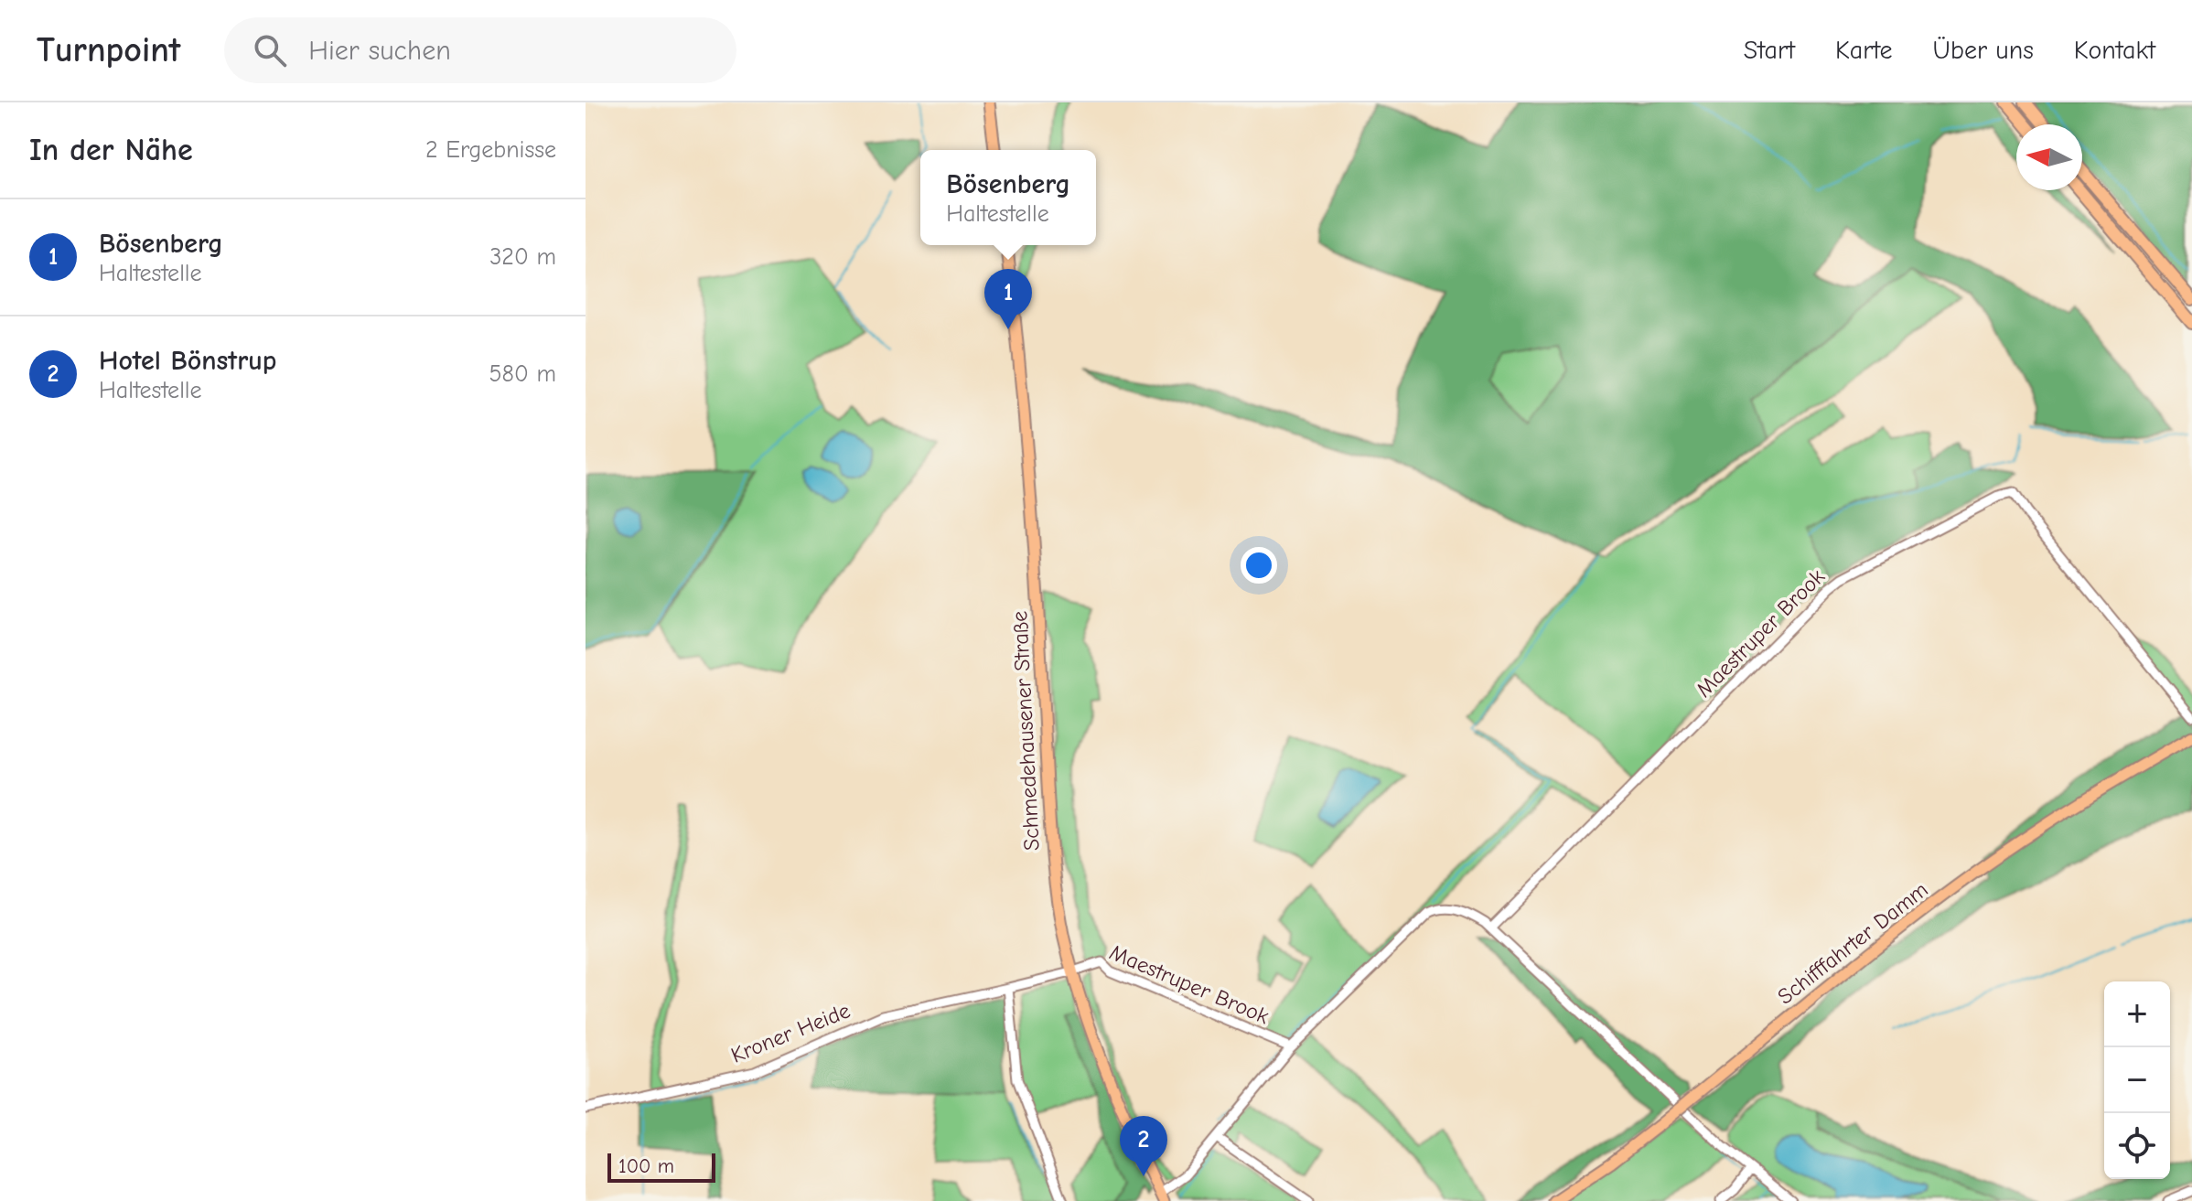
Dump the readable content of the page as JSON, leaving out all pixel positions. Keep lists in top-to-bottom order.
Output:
{
  "streets": {
    "main road": ["Schmedehausener Straße", "Schifffahrter Damm"],
    "street": ["Maestruper Brook", "Kroner Heide"]
  },
  "crossings": [
    ["Maestruper Brook", "Schmedehausener Straße"],
    ["Maestruper Brook", "Kroner Heide"],
    ["Schmedehausener Straße", "Kroner Heide"]
  ],
  "scale_bar": "100 m",
  "north": "left",
  "page": {
    "header": "Turnpoint",
    "search": "Hier suchen",
    "nav": [
      "Start",
      "Karte",
      "Über uns",
      "Kontakt"
    ],
    "heading": ["In der Nähe", "2 Ergebnisse"],
    "popup": ["Bösenberg", "Haltestelle"],
    "list": [
      {
        "mark": "1",
        "name": "Bösenberg",
        "note": "Haltestelle",
        "value": "320 m"
      },
      {
        "mark": "2",
        "name": "Hotel Bönstrup",
        "note": "Haltestelle",
        "value": "580 m"
      }
    ],
    "pins": ["1", "2"],
    "map_buttons": ["+", "−"],
    "scale": "100 m"
  }
}
